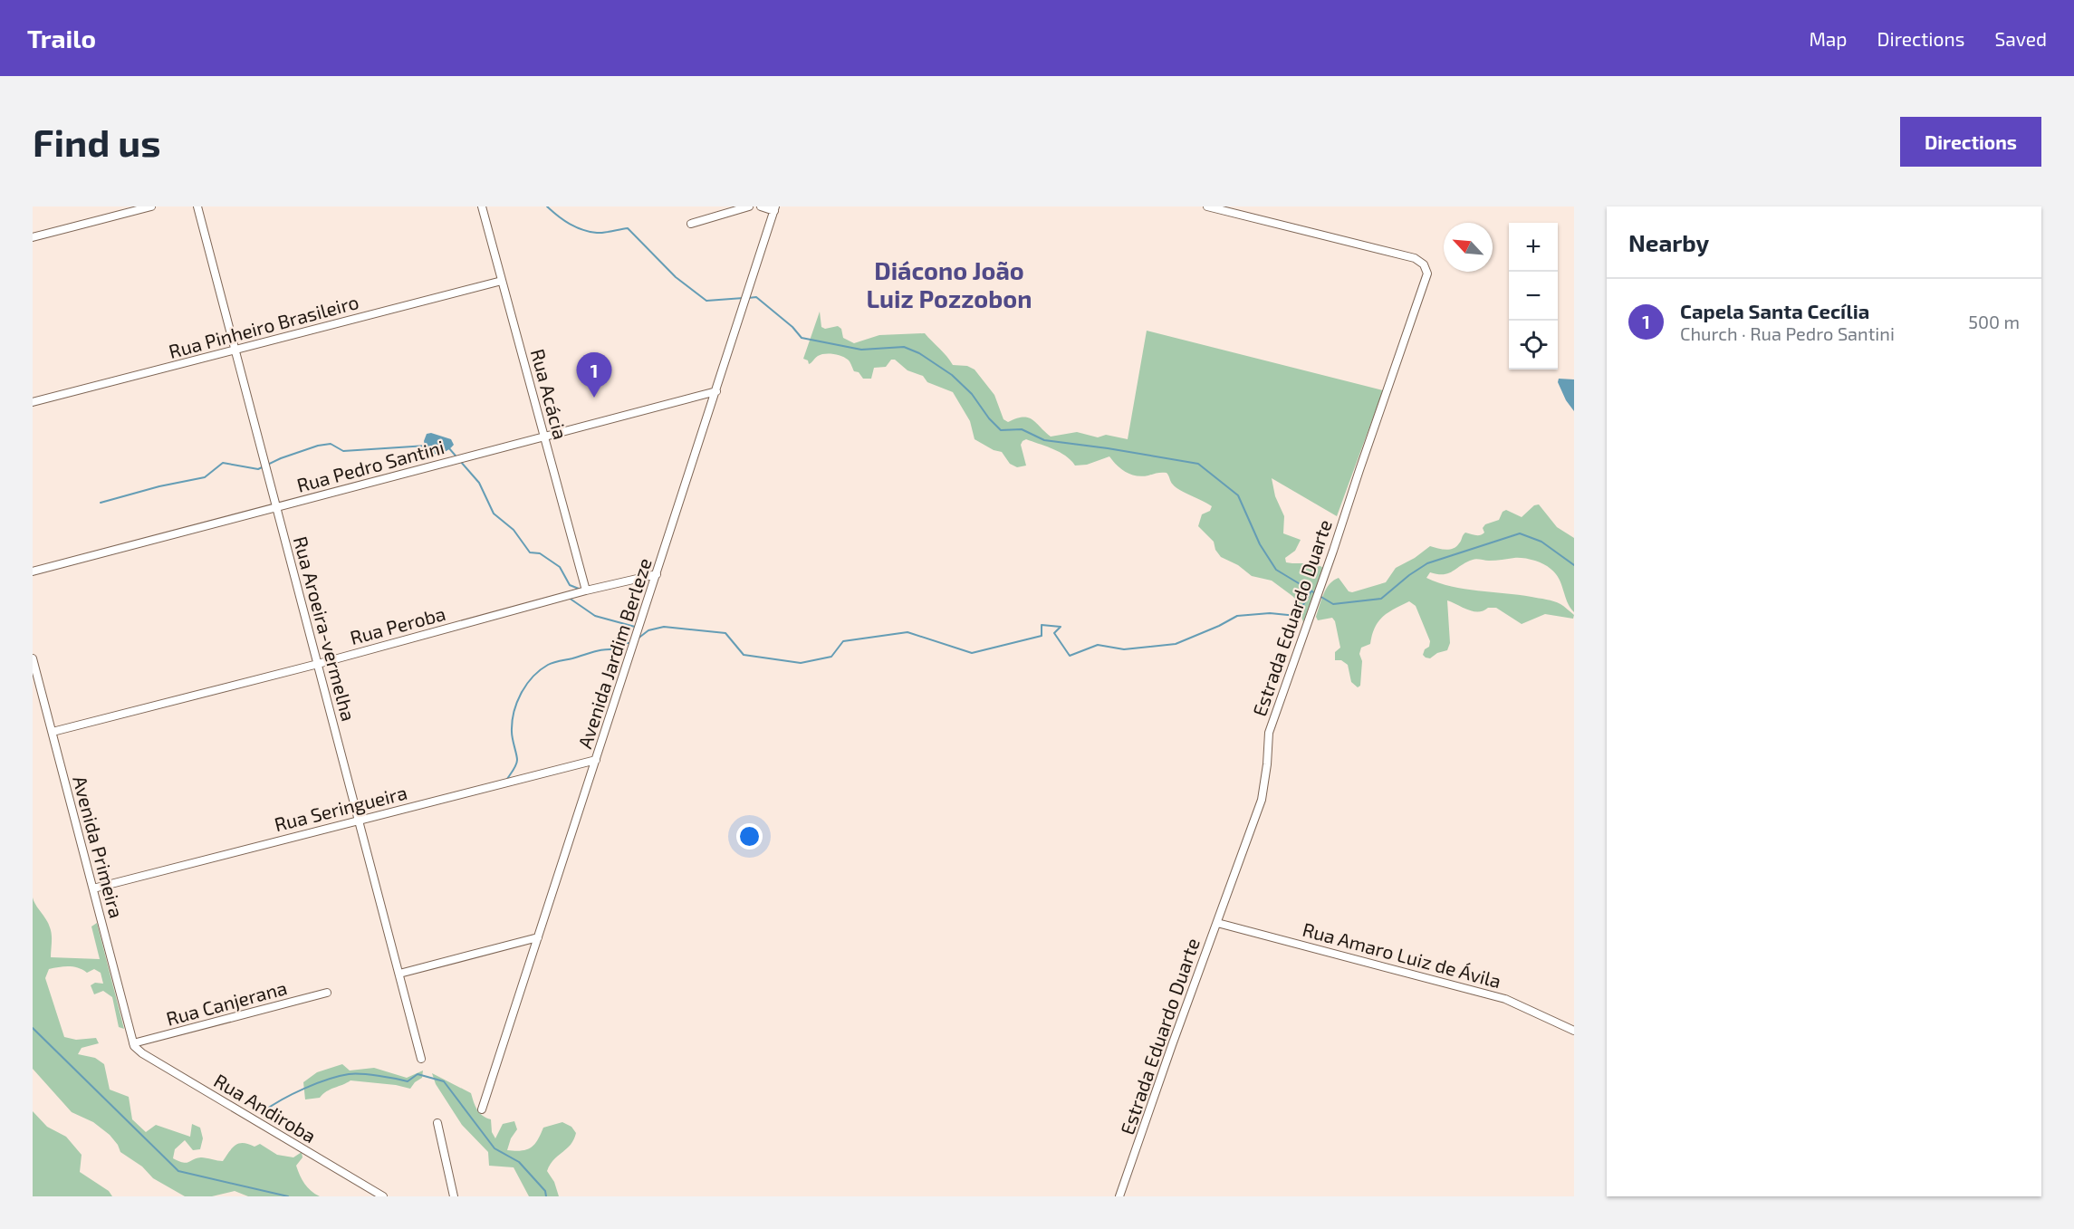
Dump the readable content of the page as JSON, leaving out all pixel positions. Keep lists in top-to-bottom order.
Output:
{
  "streets": {
    "street": [
      "Rua Pinheiro Brasileiro",
      "Rua Acácia",
      "Rua Pedro Santini",
      "Estrada Eduardo Duarte",
      "Rua Peroba",
      "Rua Aroeira-vermelha",
      "Avenida Jardim Berleze",
      "Rua Seringueira",
      "Avenida Primeira",
      "Rua Amaro Luiz de Ávila",
      "Rua Canjerana",
      "Rua Andiroba"
    ]
  },
  "crossings": [
    ["Rua Pinheiro Brasileiro", "Rua Acácia"],
    ["Rua Pinheiro Brasileiro", "Rua Aroeira-vermelha"],
    ["Rua Acácia", "Rua Pedro Santini"],
    ["Rua Acácia", "Rua Peroba"],
    ["Rua Pedro Santini", "Rua Aroeira-vermelha"],
    ["Rua Pedro Santini", "Avenida Jardim Berleze"],
    ["Estrada Eduardo Duarte", "Rua Amaro Luiz de Ávila"],
    ["Rua Peroba", "Rua Aroeira-vermelha"],
    ["Rua Peroba", "Avenida Jardim Berleze"],
    ["Rua Peroba", "Avenida Primeira"],
    ["Rua Aroeira-vermelha", "Rua Seringueira"],
    ["Avenida Jardim Berleze", "Rua Seringueira"],
    ["Rua Seringueira", "Avenida Primeira"],
    ["Avenida Primeira", "Rua Canjerana"],
    ["Avenida Primeira", "Rua Andiroba"],
    ["Rua Canjerana", "Rua Andiroba"]
  ],
  "districts": ["Diácono João Luiz Pozzobon"],
  "north": "top left",
  "page": {
    "header": "Trailo",
    "nav": ["Map", "Directions", "Saved"],
    "buttons": "Directions",
    "title": "Find us",
    "heading": "Nearby",
    "map_buttons": ["+", "−"],
    "list": [
      {
        "mark": "1",
        "name": "Capela Santa Cecília",
        "note": "Church · Rua Pedro Santini",
        "value": "500 m"
      }
    ],
    "pins": "1"
  }
}
